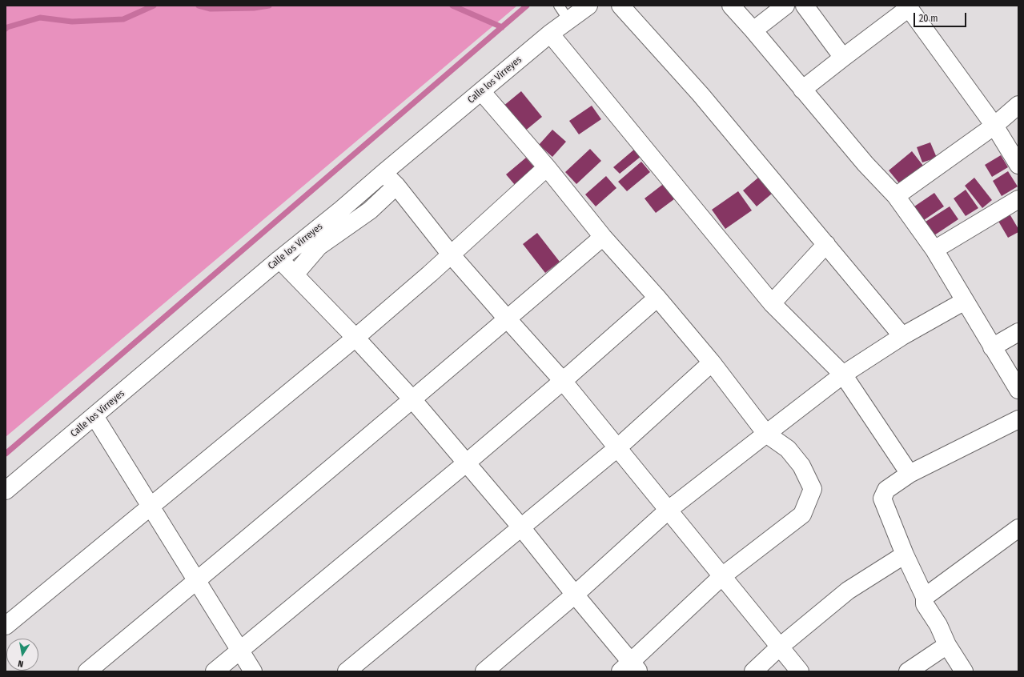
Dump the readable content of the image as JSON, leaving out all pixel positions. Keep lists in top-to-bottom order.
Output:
{
  "streets": {
    "street": ["Calle los Virreyes"]
  },
  "scale_bar": "20 m",
  "north": "bottom"
}
